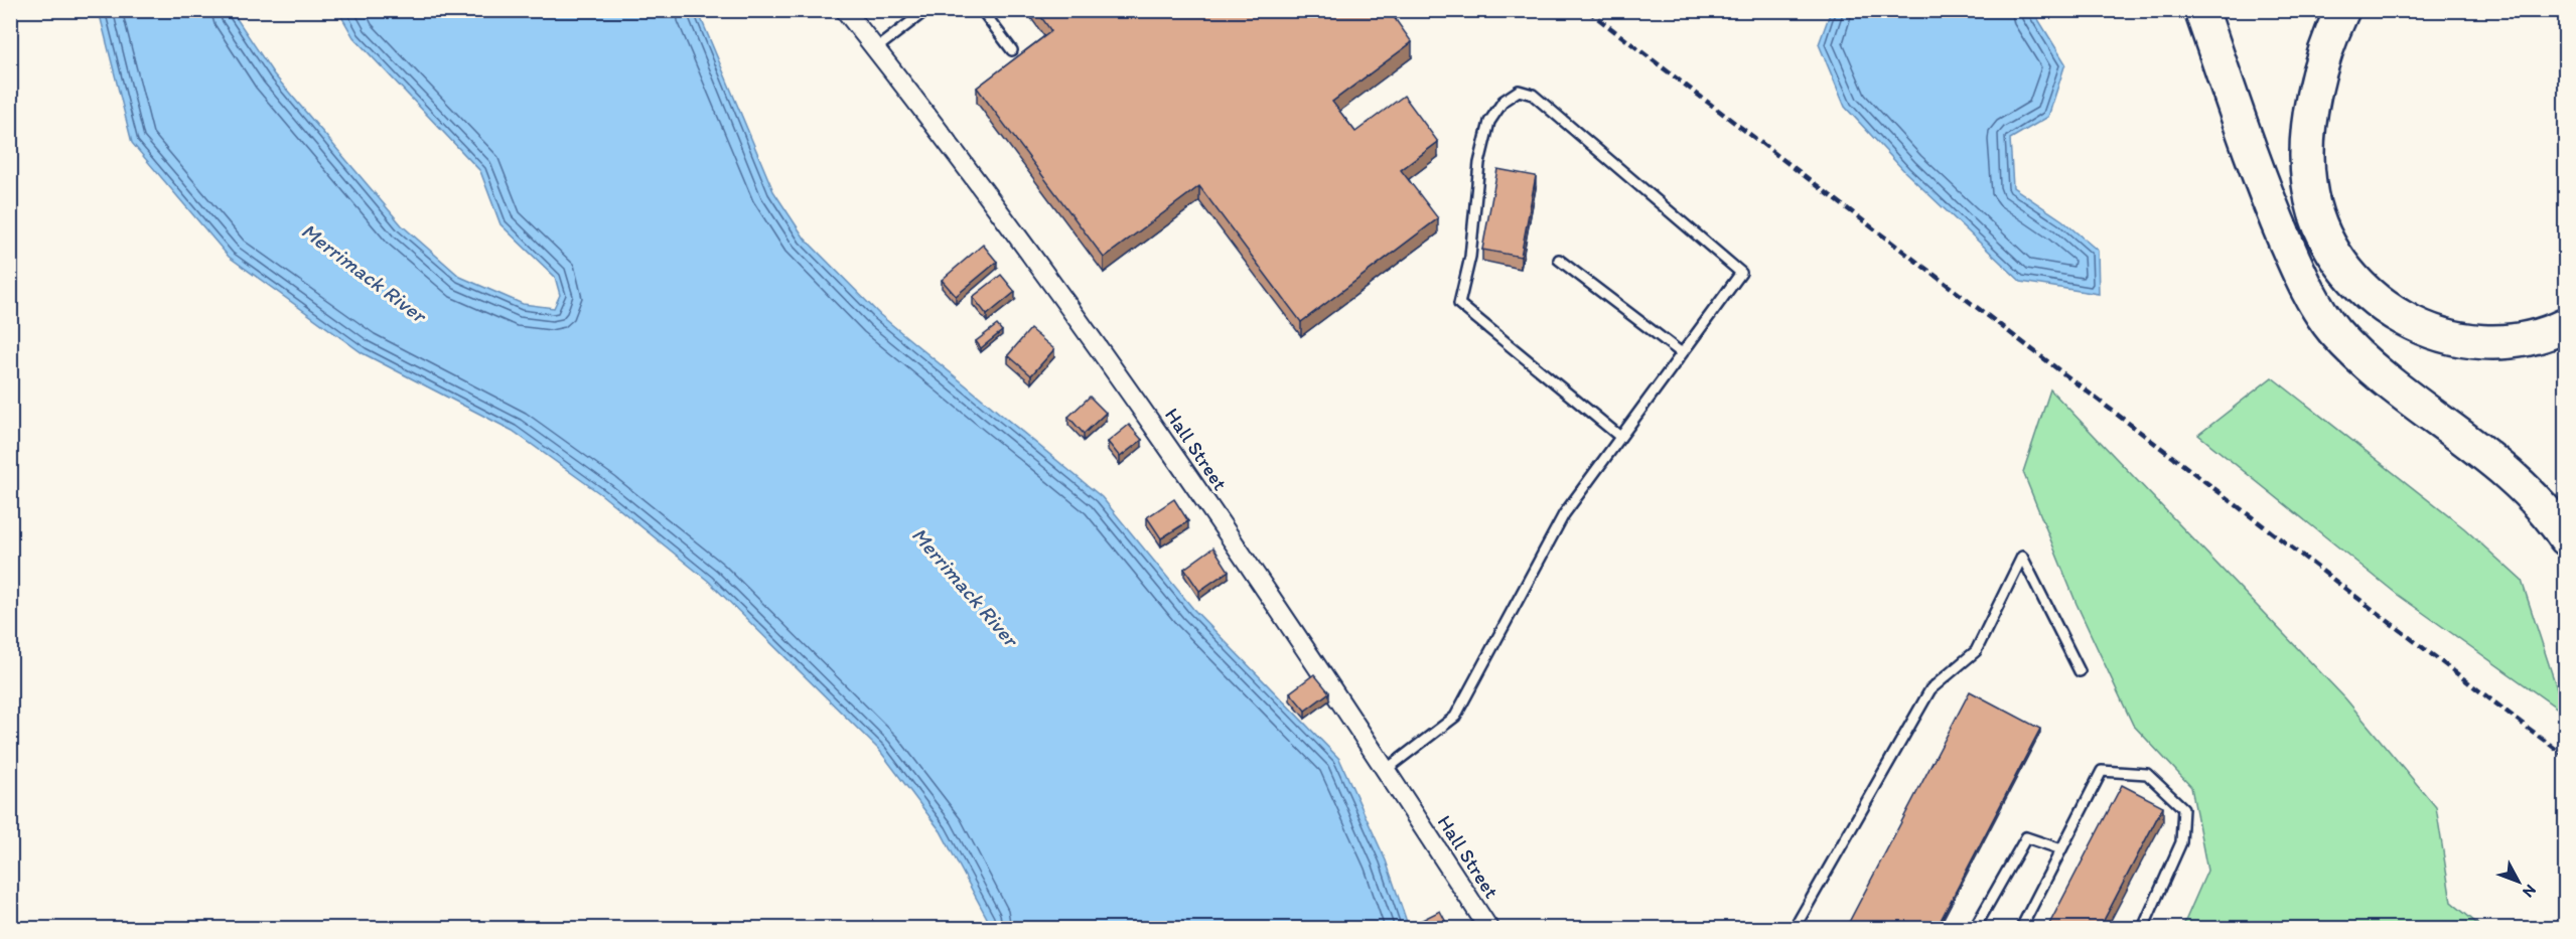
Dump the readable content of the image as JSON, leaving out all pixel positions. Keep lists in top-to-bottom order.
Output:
{
  "streets": {
    "street": ["Hall Street"]
  },
  "water": ["Merrimack River"],
  "north": "bottom right"
}
